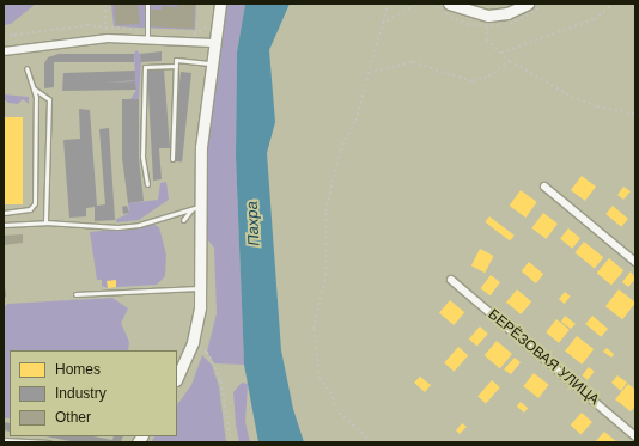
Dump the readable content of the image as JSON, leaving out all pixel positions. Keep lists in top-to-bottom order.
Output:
{
  "streets": {
    "street": ["БЕРЁЗОВАЯ УЛИЦА"]
  },
  "water": ["Пахра"],
  "legend": ["Homes", "Industry", "Other"]
}
